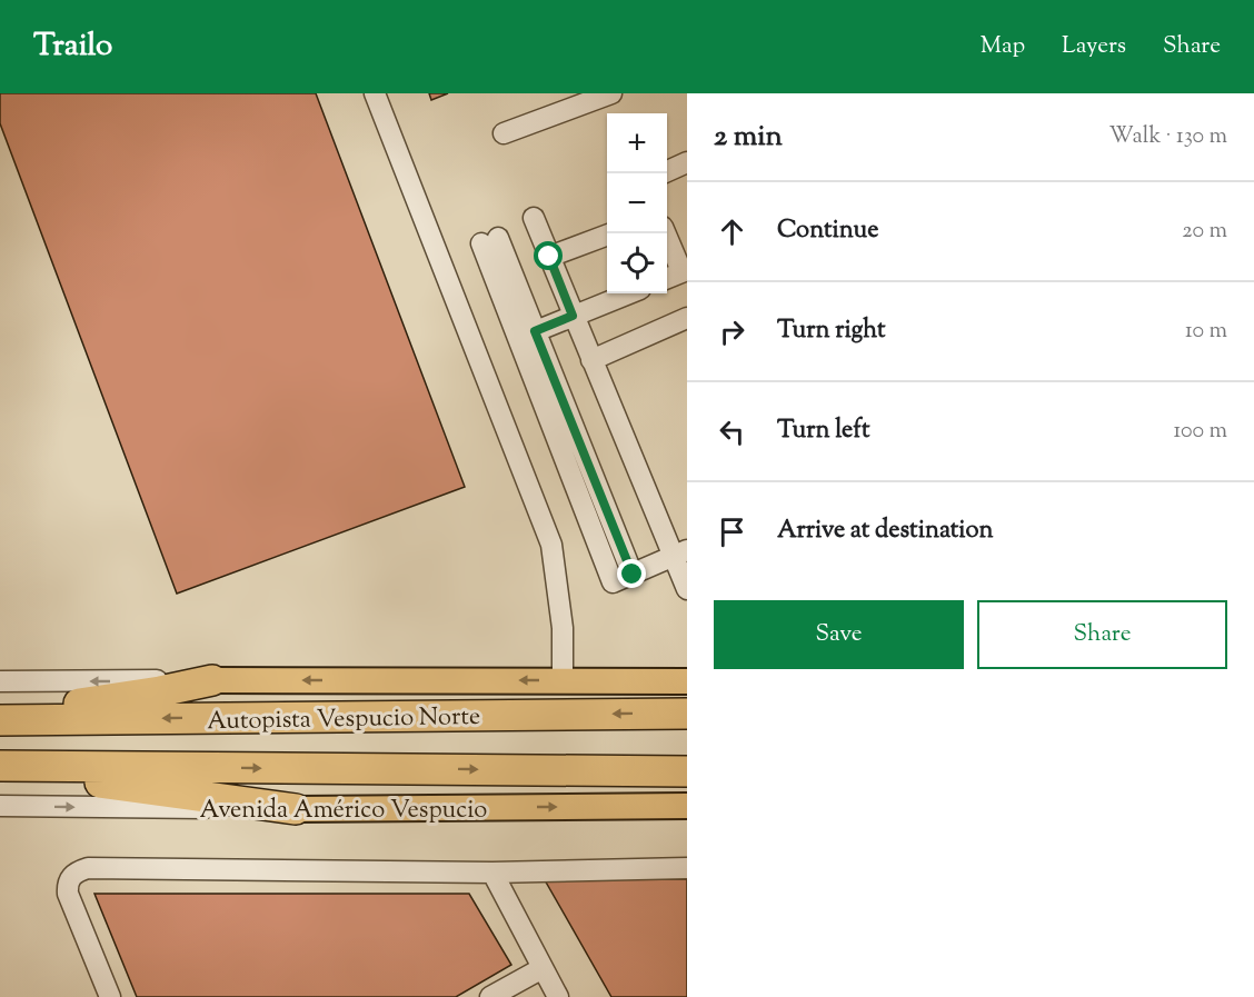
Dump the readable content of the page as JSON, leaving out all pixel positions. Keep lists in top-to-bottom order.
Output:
{
  "streets": {
    "highway": ["Autopista Vespucio Norte"],
    "main road": ["Avenida Américo Vespucio"]
  },
  "page": {
    "header": "Trailo",
    "nav": ["Map", "Layers", "Share"],
    "heading": ["2 min", "Walk · 130 m"],
    "map_buttons": ["+", "−"],
    "list": [
      ["Continue", "20 m"],
      ["Turn right", "10 m"],
      ["Turn left", "100 m"],
      "Arrive at destination"
    ],
    "buttons": ["Save", "Share"]
  }
}
